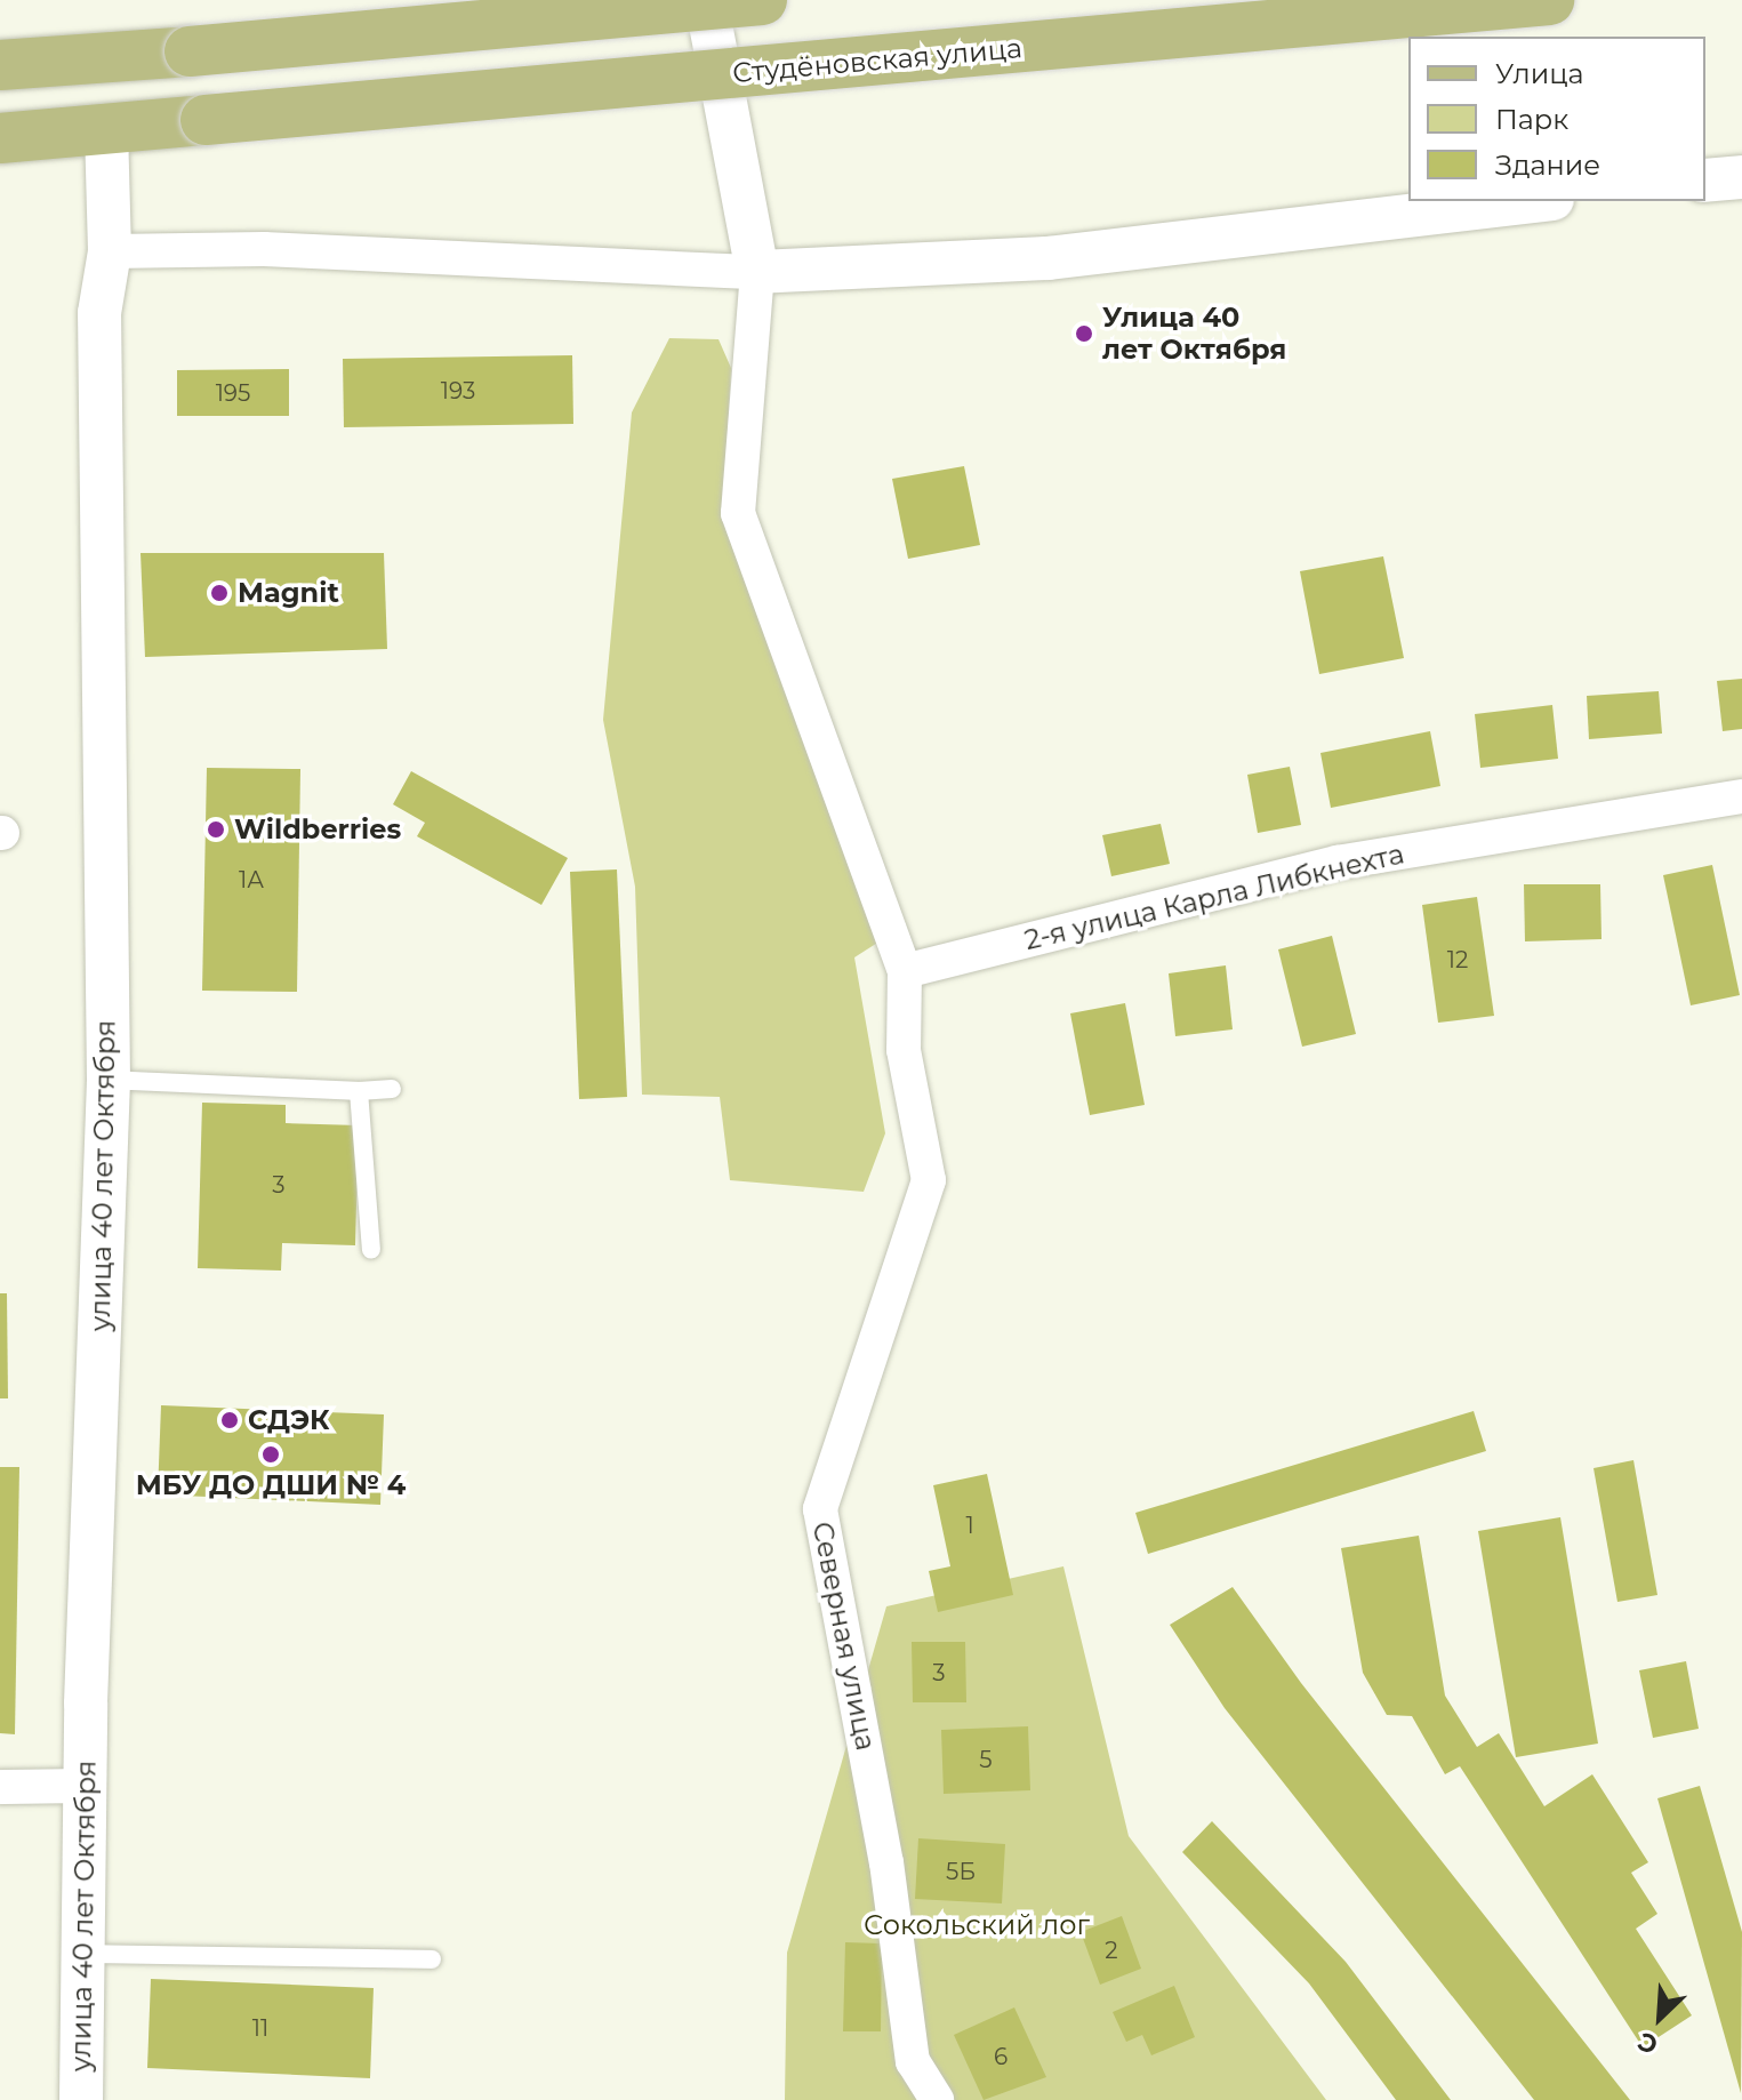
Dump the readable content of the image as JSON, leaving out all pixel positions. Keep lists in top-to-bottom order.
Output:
{
  "streets": {
    "main road": ["Студёновская улица"],
    "street": ["2-я улица Карла Либкнехта", "улица 40 лет Октября", "Северная улица"]
  },
  "crossings": [
    ["Студёновская улица", "улица 40 лет Октября"],
    ["2-я улица Карла Либкнехта", "Северная улица"]
  ],
  "parks": ["Сокольский лог"],
  "places": [
    "Улица 40 лет Октября",
    "Magnit",
    "Wildberries",
    "СДЭК",
    "МБУ ДО ДШИ № 4"
  ],
  "house_numbers": [
    "193",
    "195",
    "1А",
    "12",
    "3",
    "1",
    "3",
    "5",
    "5Б",
    "2",
    "11",
    "6"
  ],
  "legend": ["Улица", "Парк", "Здание"],
  "north": "bottom left"
}
